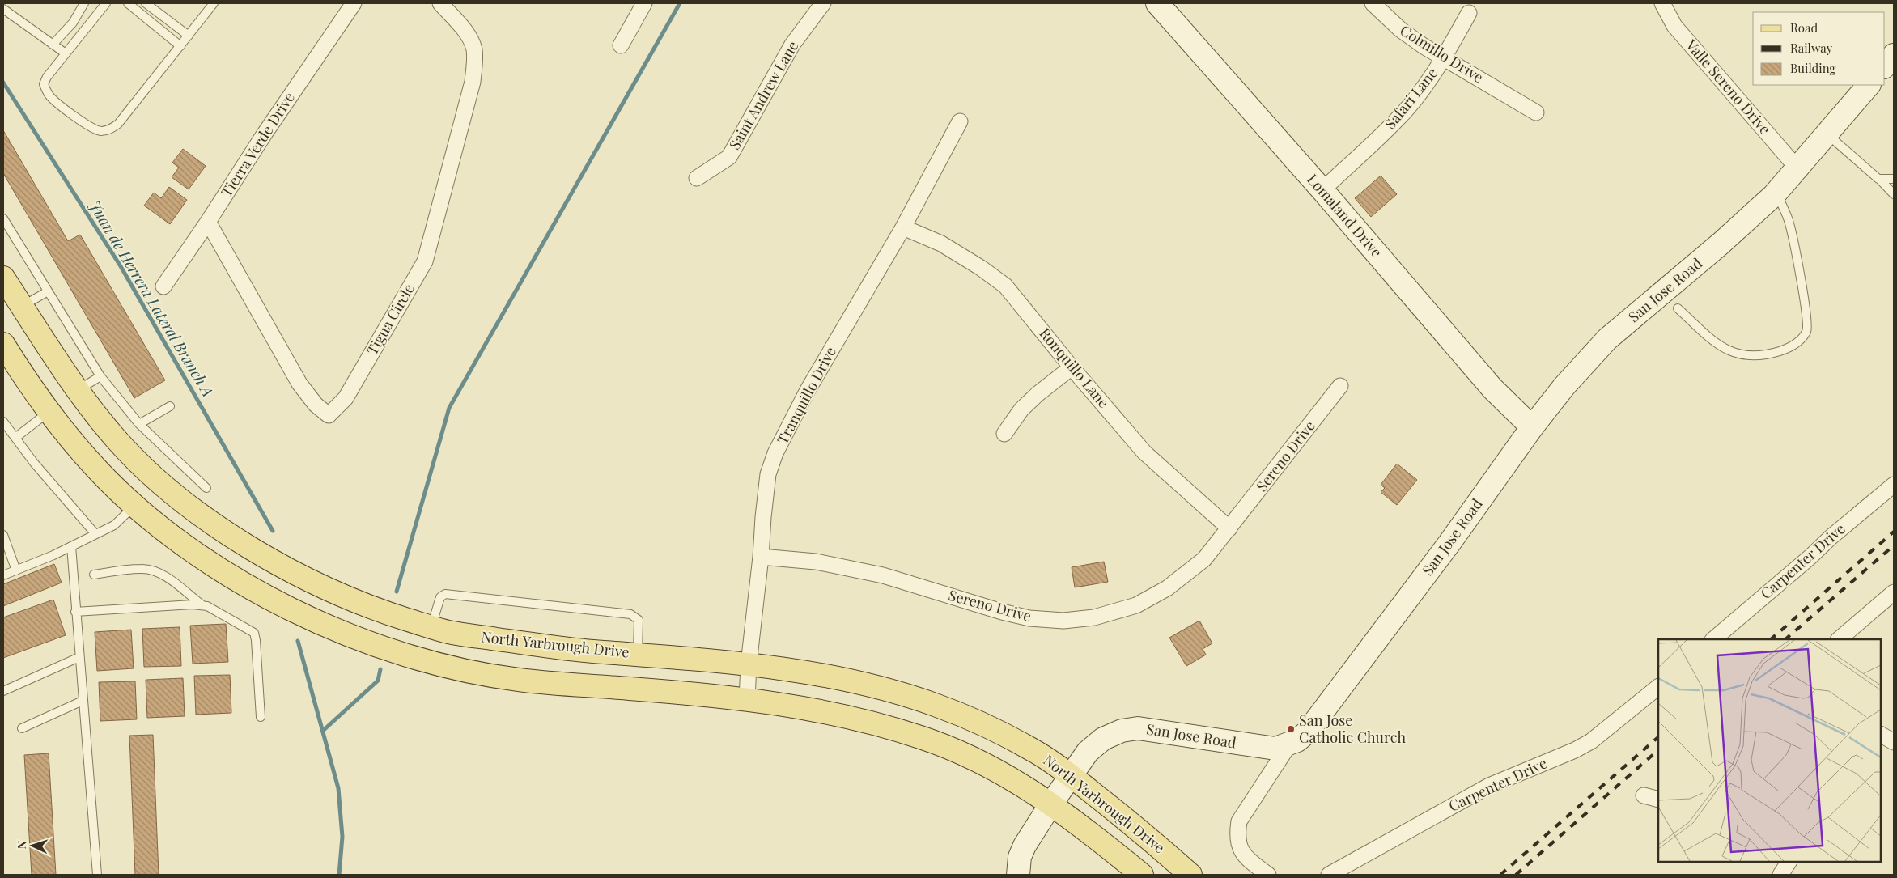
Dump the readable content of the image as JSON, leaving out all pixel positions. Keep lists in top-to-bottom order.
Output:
{
  "streets": {
    "main road": ["North Yarbrough Drive"],
    "street": [
      "Colmillo Drive",
      "Valle Sereno Drive",
      "Saint Andrew Lane",
      "Safari Lane",
      "Tierra Verde Drive",
      "Lomaland Drive",
      "San Jose Road",
      "Tigua Circle",
      "Ronquillo Lane",
      "Tranquillo Drive",
      "Sereno Drive",
      "Carpenter Drive"
    ]
  },
  "crossings": [
    ["Colmillo Drive", "Safari Lane"],
    ["Valle Sereno Drive", "San Jose Road"],
    ["Safari Lane", "Lomaland Drive"],
    ["Tierra Verde Drive", "Tigua Circle"],
    ["Lomaland Drive", "San Jose Road"],
    ["San Jose Road", "North Yarbrough Drive"],
    ["Ronquillo Lane", "Tranquillo Drive"],
    ["Ronquillo Lane", "Sereno Drive"],
    ["Tranquillo Drive", "Sereno Drive"],
    ["Tranquillo Drive", "North Yarbrough Drive"]
  ],
  "water": ["Juan de Herrera Lateral Branch A"],
  "places": ["San Jose Catholic Church"],
  "legend": ["Road", "Railway", "Building"],
  "north": "left"
}
